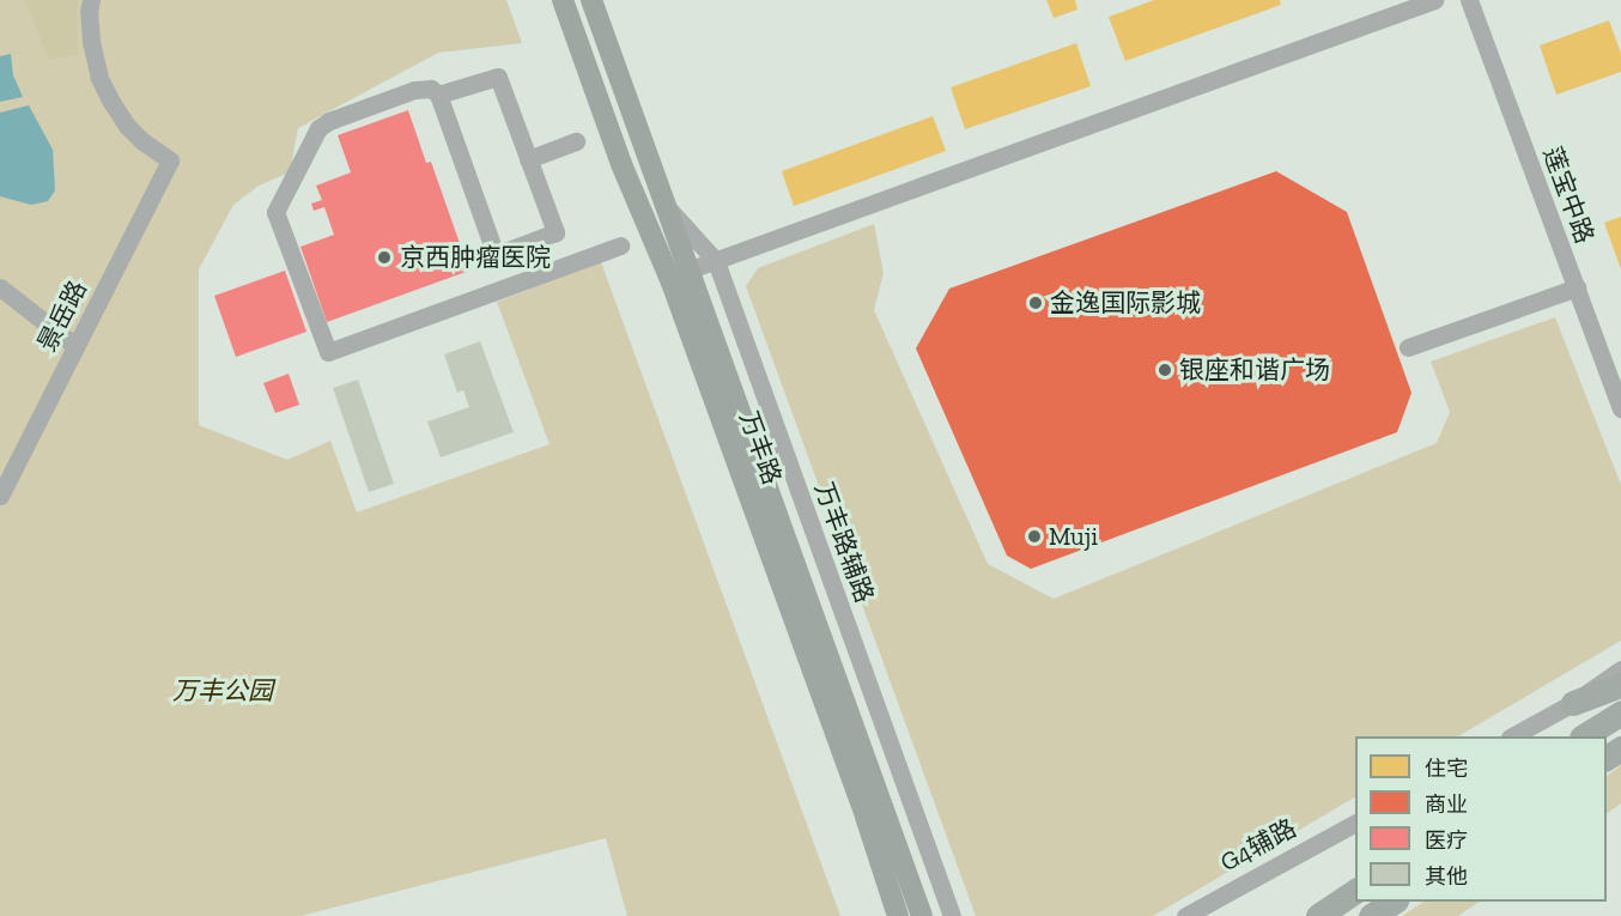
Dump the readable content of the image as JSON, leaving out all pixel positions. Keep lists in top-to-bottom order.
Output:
{
  "streets": {
    "main road": ["万丰路"],
    "street": [
      "莲宝中路",
      "景岳路",
      "万丰路辅路",
      "G4辅路"
    ]
  },
  "crossings": [
    ["万丰路", "万丰路辅路"]
  ],
  "parks": ["万丰公园"],
  "places": [
    "京西肿瘤医院",
    "金逸国际影城",
    "银座和谐广场",
    "Muji"
  ],
  "legend": [
    "住宅",
    "商业",
    "医疗",
    "其他"
  ]
}
